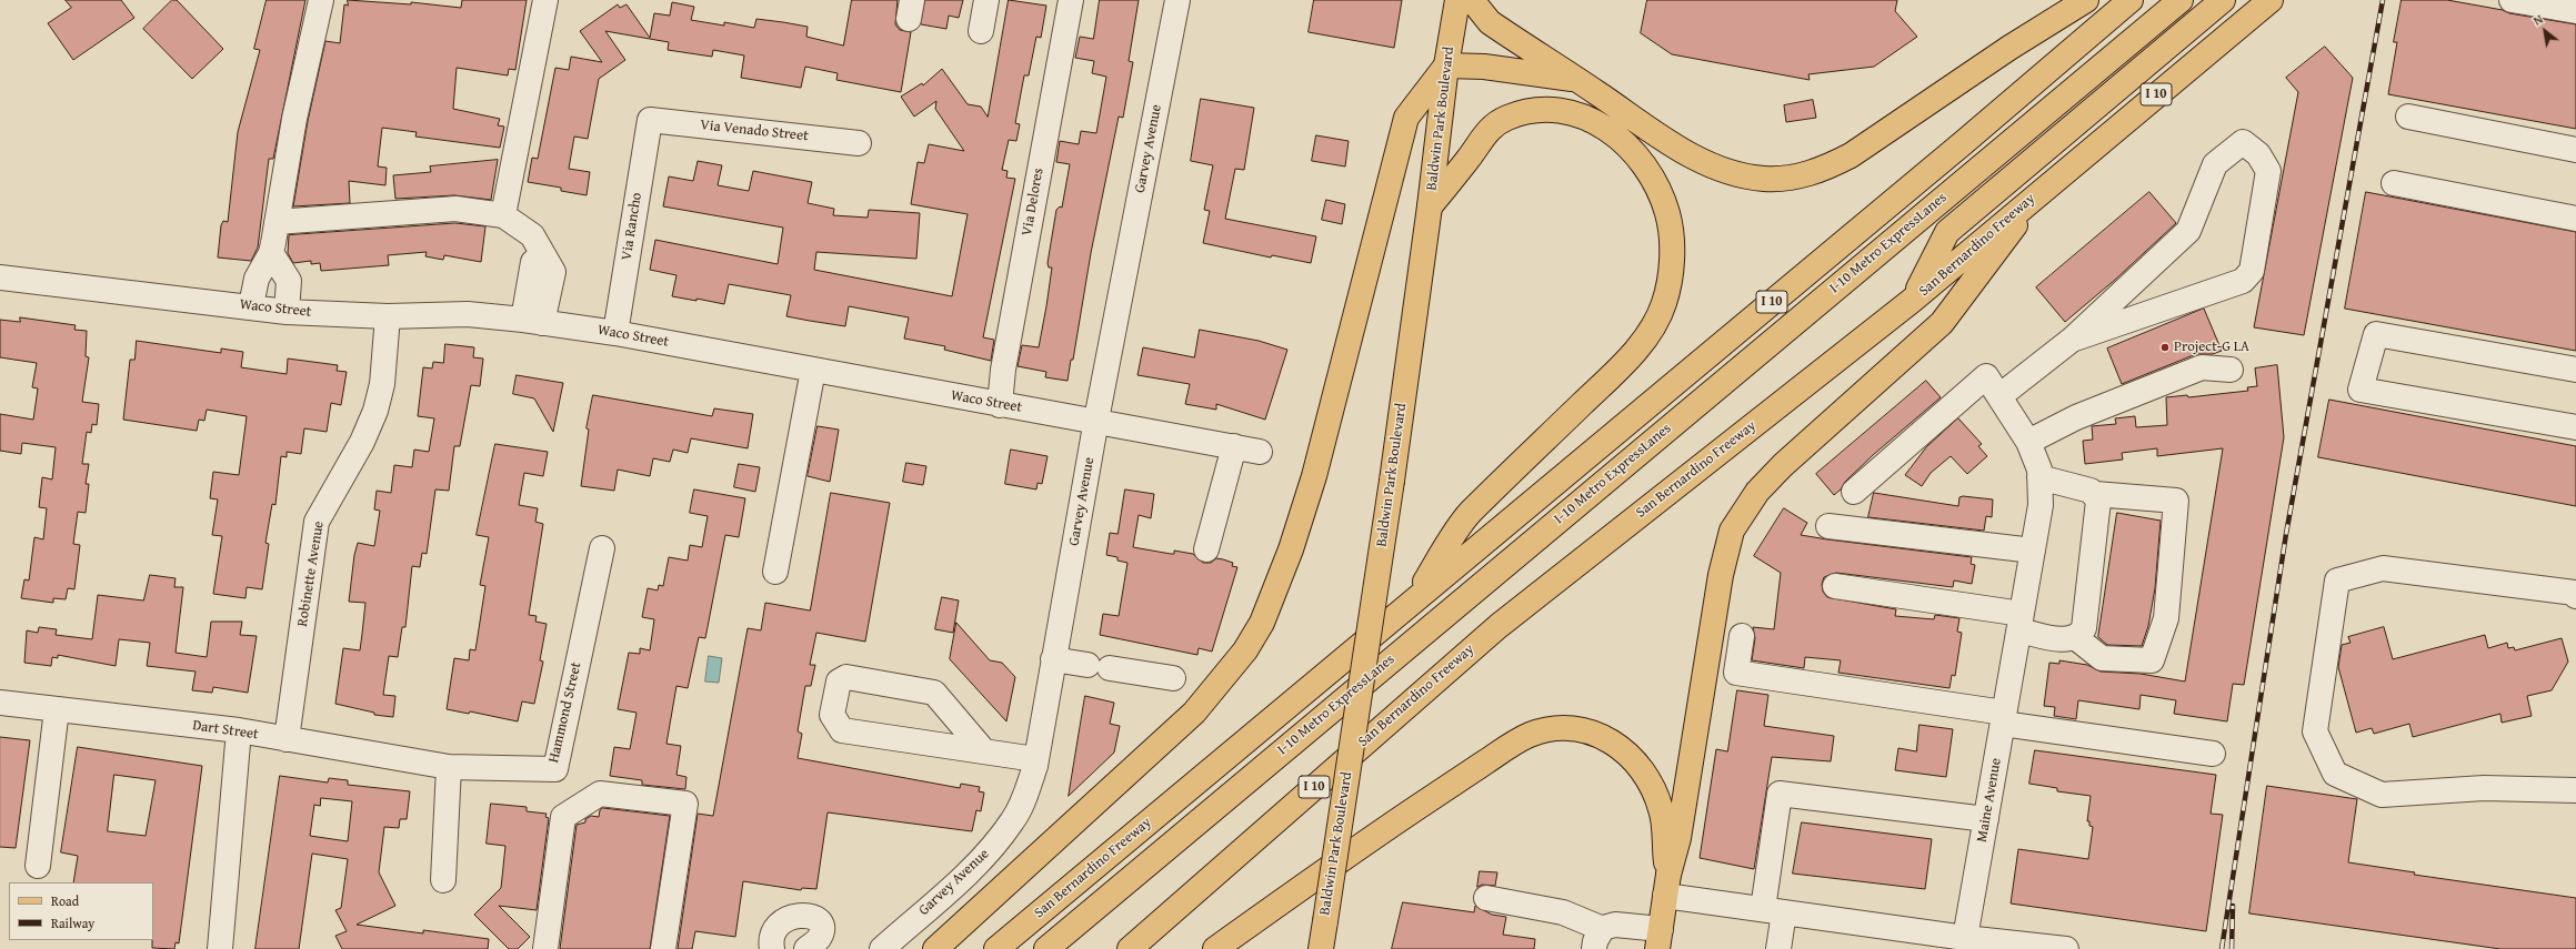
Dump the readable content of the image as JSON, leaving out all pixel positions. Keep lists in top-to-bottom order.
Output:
{
  "streets": {
    "main road": [
      "I 10",
      "Baldwin Park Boulevard",
      "I-10 Metro ExpressLanes",
      "San Bernardino Freeway"
    ],
    "street": [
      "Via Venado Street",
      "Garvey Avenue",
      "Via Delores",
      "Via Rancho",
      "Waco Street",
      "Robinette Avenue",
      "Hammond Street",
      "Dart Street",
      "Maine Avenue"
    ]
  },
  "crossings": [
    ["Via Venado Street", "Via Rancho"],
    ["Garvey Avenue", "Waco Street"],
    ["Via Delores", "Waco Street"],
    ["Via Rancho", "Waco Street"],
    ["I-10 Metro ExpressLanes", "San Bernardino Freeway"],
    ["Waco Street", "Robinette Avenue"],
    ["Robinette Avenue", "Dart Street"],
    ["Hammond Street", "Dart Street"]
  ],
  "places": ["Project-G LA"],
  "legend": ["Road", "Railway"],
  "north": "top left"
}
